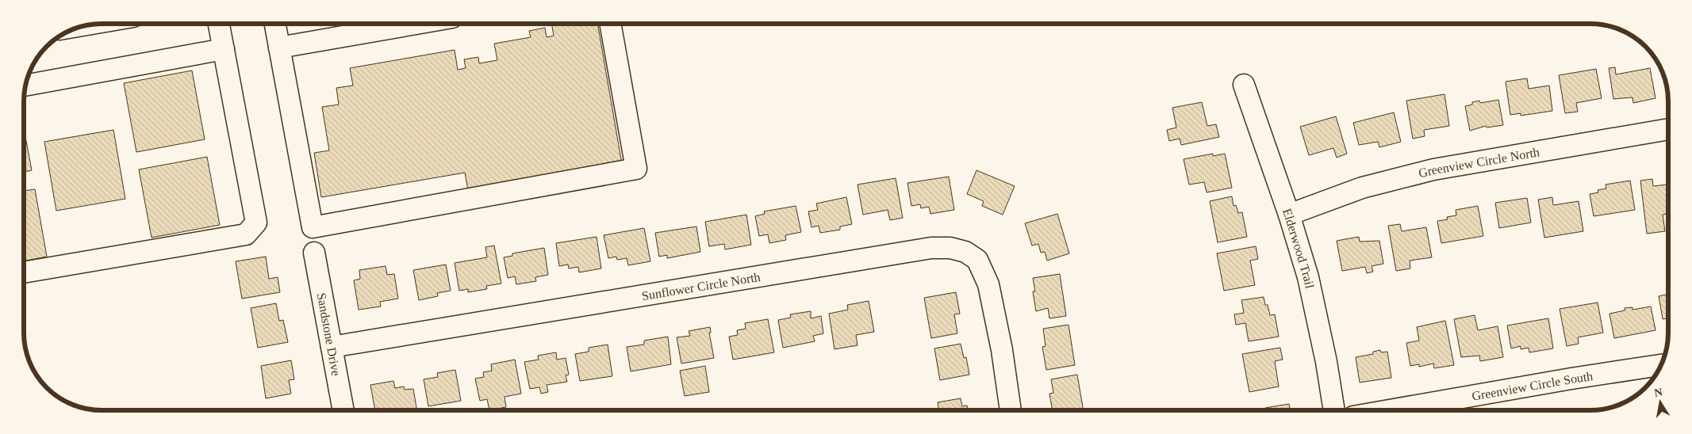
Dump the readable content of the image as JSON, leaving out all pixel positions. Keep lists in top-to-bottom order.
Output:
{
  "streets": {
    "street": [
      "Greenview Circle North",
      "Elderwood Trail",
      "Sunflower Circle North",
      "Sandstone Drive",
      "Greenview Circle South"
    ]
  },
  "crossings": [
    ["Greenview Circle North", "Elderwood Trail"],
    ["Sunflower Circle North", "Sandstone Drive"]
  ],
  "north": "top"
}
